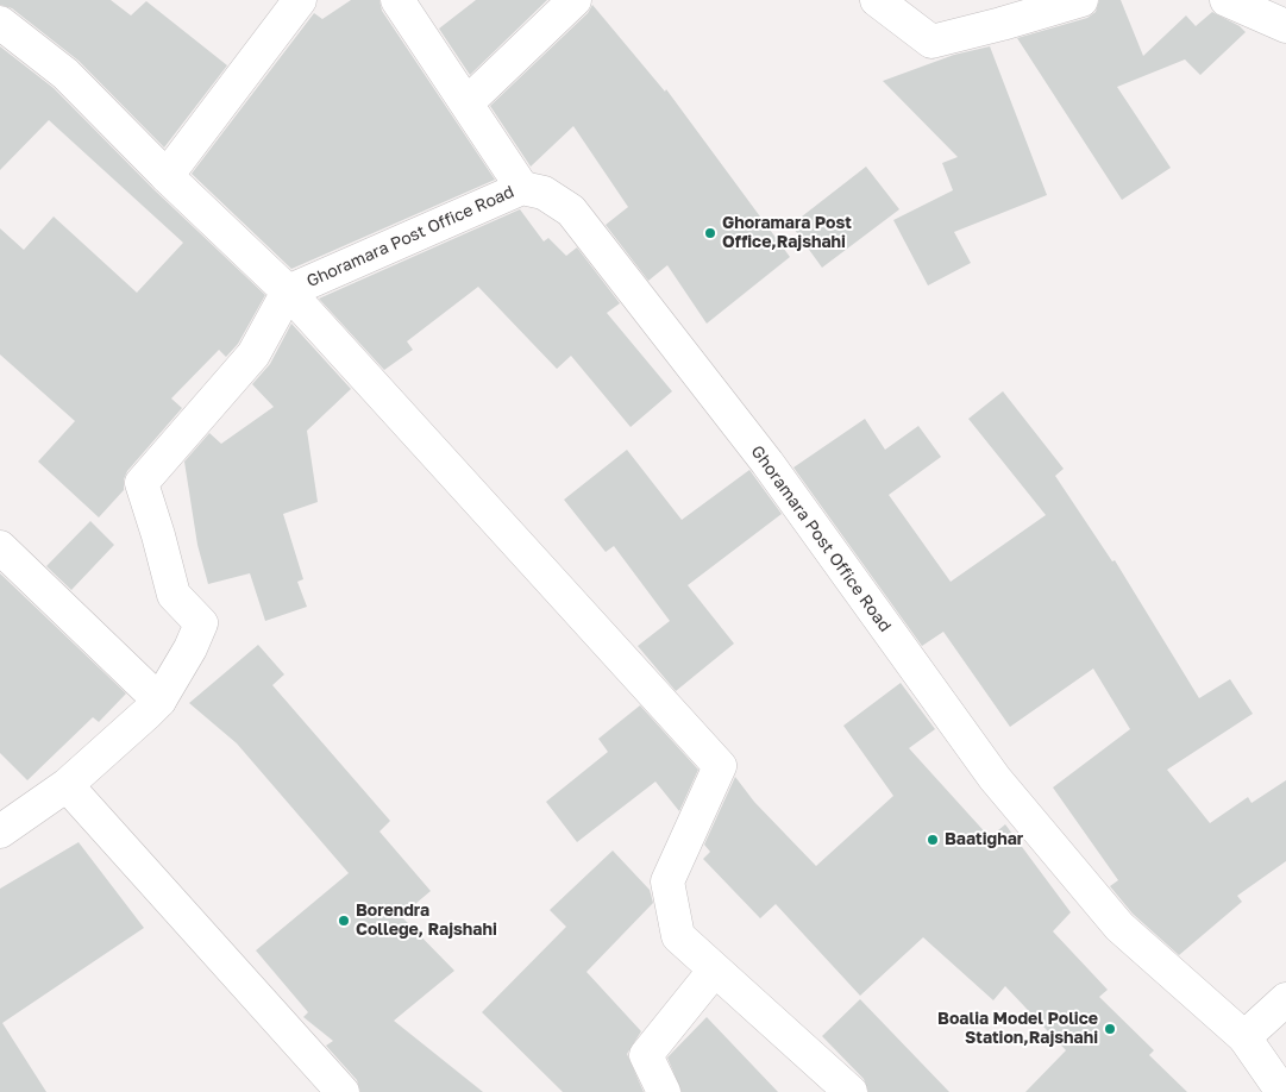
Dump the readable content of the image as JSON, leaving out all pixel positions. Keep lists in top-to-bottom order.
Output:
{
  "streets": {
    "street": ["Ghoramara Post Office Road"]
  },
  "places": [
    "Ghoramara Post Office,Rajshahi",
    "Baatighar",
    "Borendra College, Rajshahi",
    "Boalia Model Police Station,Rajshahi"
  ]
}
